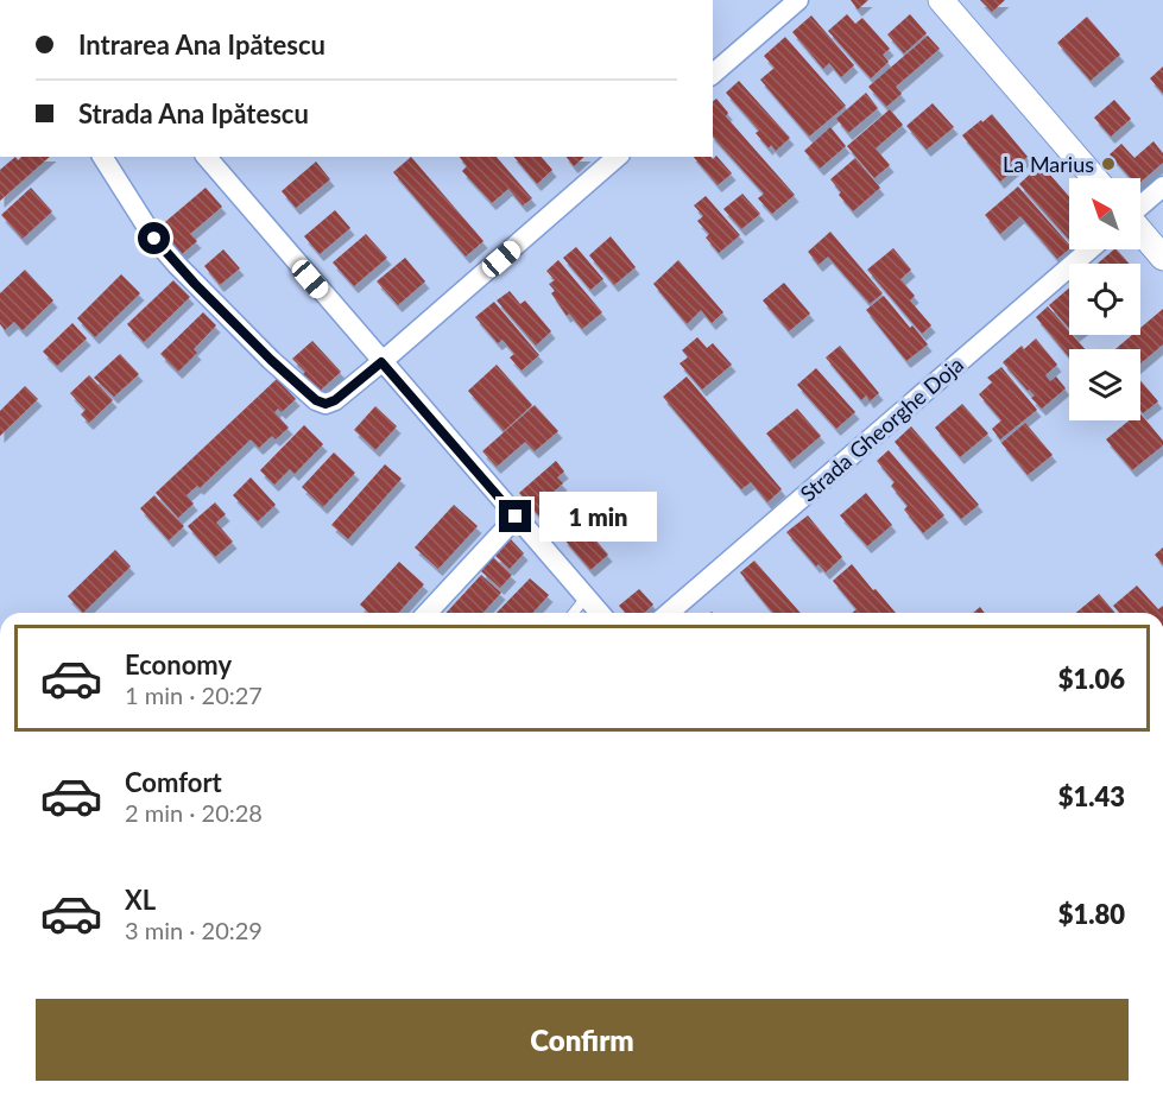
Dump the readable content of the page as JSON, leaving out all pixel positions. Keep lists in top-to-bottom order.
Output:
{
  "streets": {
    "street": ["Strada Gheorghe Doja"]
  },
  "places": ["La Marius"],
  "north": "top left",
  "page": {
    "banner": ["Intrarea Ana Ipătescu", "Strada Ana Ipătescu"],
    "bubble": "1 min",
    "list": [
      {
        "name": "Economy",
        "note": "1 min · 20:27",
        "value": "$1.06"
      },
      {
        "name": "Comfort",
        "note": "2 min · 20:28",
        "value": "$1.43"
      },
      {
        "name": "XL",
        "note": "3 min · 20:29",
        "value": "$1.80"
      }
    ],
    "buttons": "Confirm"
  }
}
